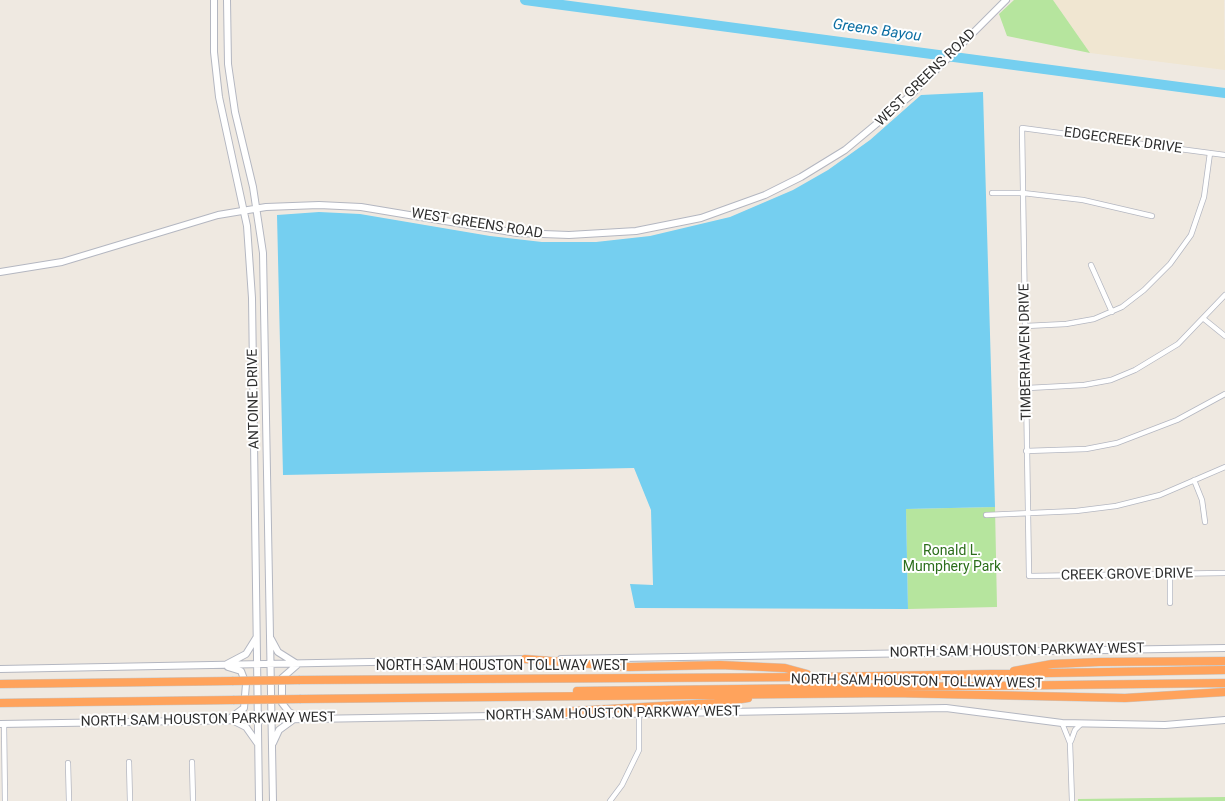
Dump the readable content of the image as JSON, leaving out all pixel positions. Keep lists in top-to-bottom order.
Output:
{
  "streets": {
    "highway": ["NORTH SAM HOUSTON TOLLWAY WEST"],
    "main road": ["WEST GREENS ROAD", "ANTOINE DRIVE", "NORTH SAM HOUSTON PARKWAY WEST"],
    "street": ["EDGECREEK DRIVE", "TIMBERHAVEN DRIVE", "CREEK GROVE DRIVE"]
  },
  "crossings": [
    ["WEST GREENS ROAD", "ANTOINE DRIVE"],
    ["EDGECREEK DRIVE", "TIMBERHAVEN DRIVE"],
    ["TIMBERHAVEN DRIVE", "CREEK GROVE DRIVE"],
    ["ANTOINE DRIVE", "NORTH SAM HOUSTON PARKWAY WEST"]
  ],
  "water": ["Greens Bayou"],
  "parks": ["Ronald L. Mumphery Park"]
}
